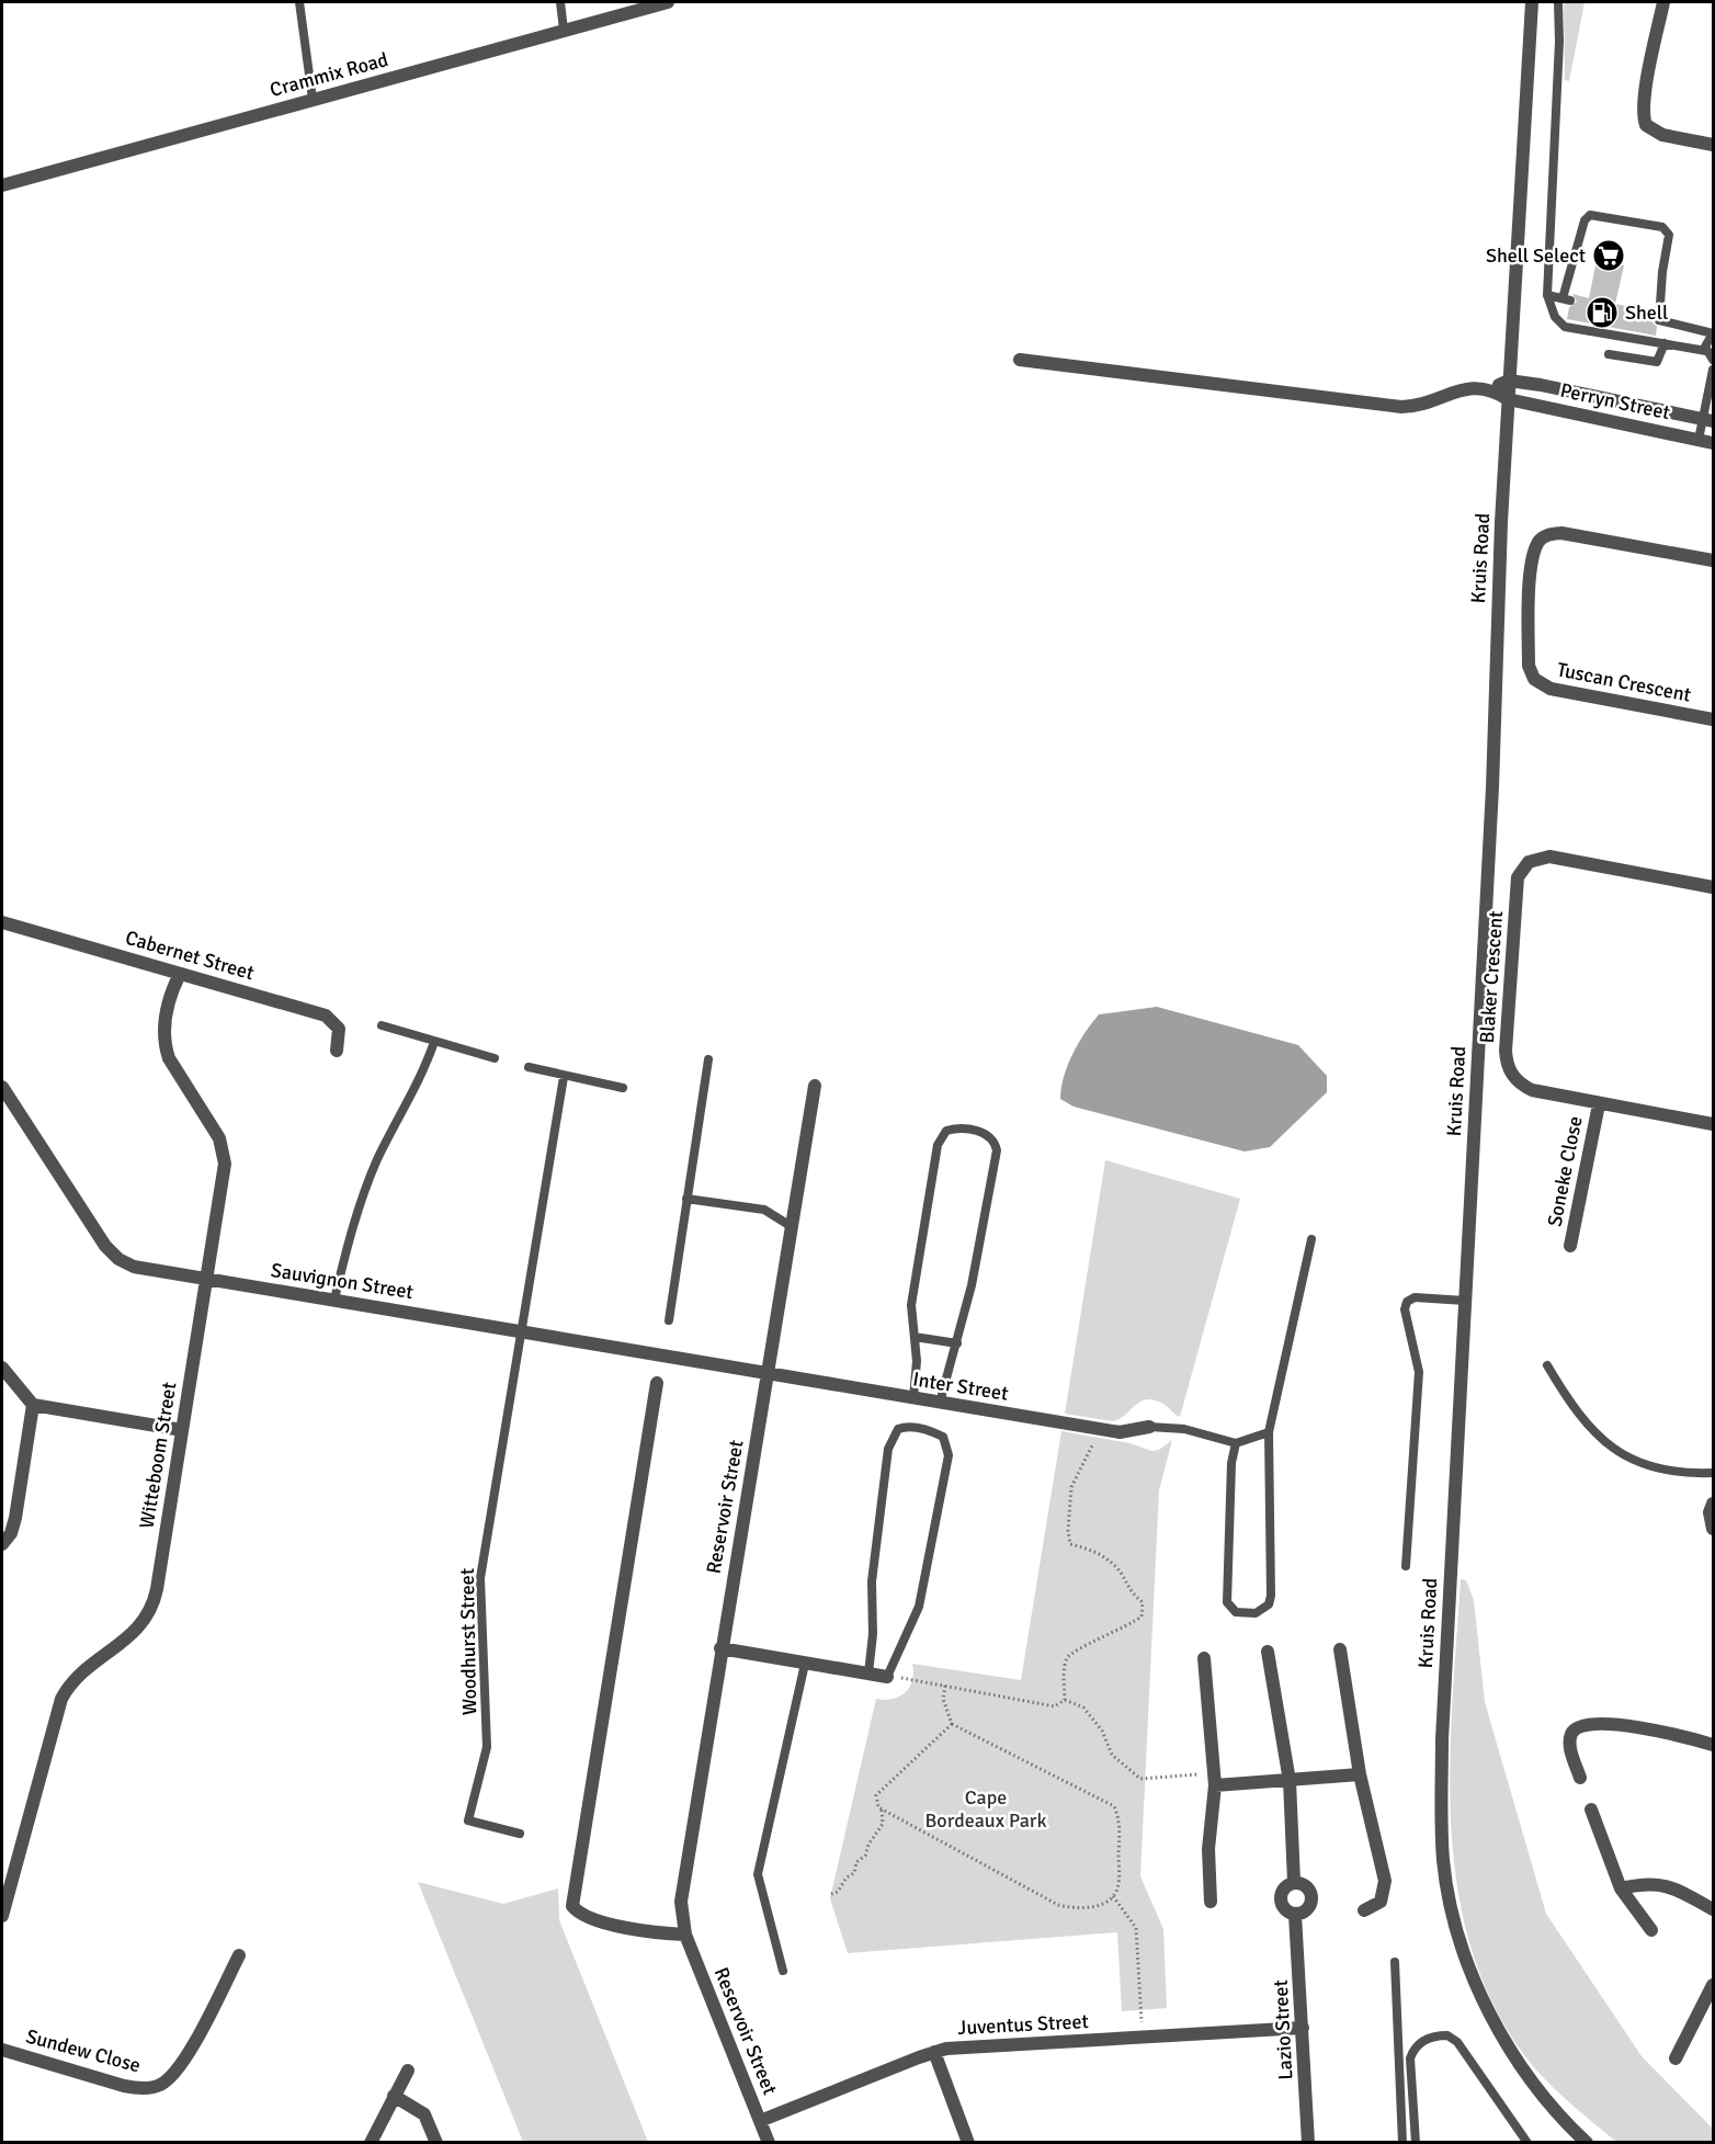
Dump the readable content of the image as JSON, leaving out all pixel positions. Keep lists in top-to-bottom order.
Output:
{
  "streets": {
    "street": [
      "Crammix Road",
      "Perryn Street",
      "Kruis Road",
      "Tuscan Crescent",
      "Cabernet Street",
      "Blaker Crescent",
      "Soneke Close",
      "Sauvignon Street",
      "Inter Street",
      "Witteboom Street",
      "Reservoir Street",
      "Juventus Street",
      "Lazio Street",
      "Sundew Close"
    ],
    "lane": ["Woodhurst Street"]
  },
  "crossings": [
    ["Perryn Street", "Kruis Road"],
    ["Cabernet Street", "Witteboom Street"],
    ["Blaker Crescent", "Soneke Close"],
    ["Sauvignon Street", "Inter Street"],
    ["Sauvignon Street", "Witteboom Street"],
    ["Sauvignon Street", "Reservoir Street"],
    ["Sauvignon Street", "Woodhurst Street"],
    ["Inter Street", "Reservoir Street"],
    ["Reservoir Street", "Juventus Street"],
    ["Juventus Street", "Lazio Street"]
  ],
  "parks": ["Cape Bordeaux Park"],
  "places": {
    "supermarket": ["Shell Select"],
    "fuel station": ["Shell"]
  }
}
